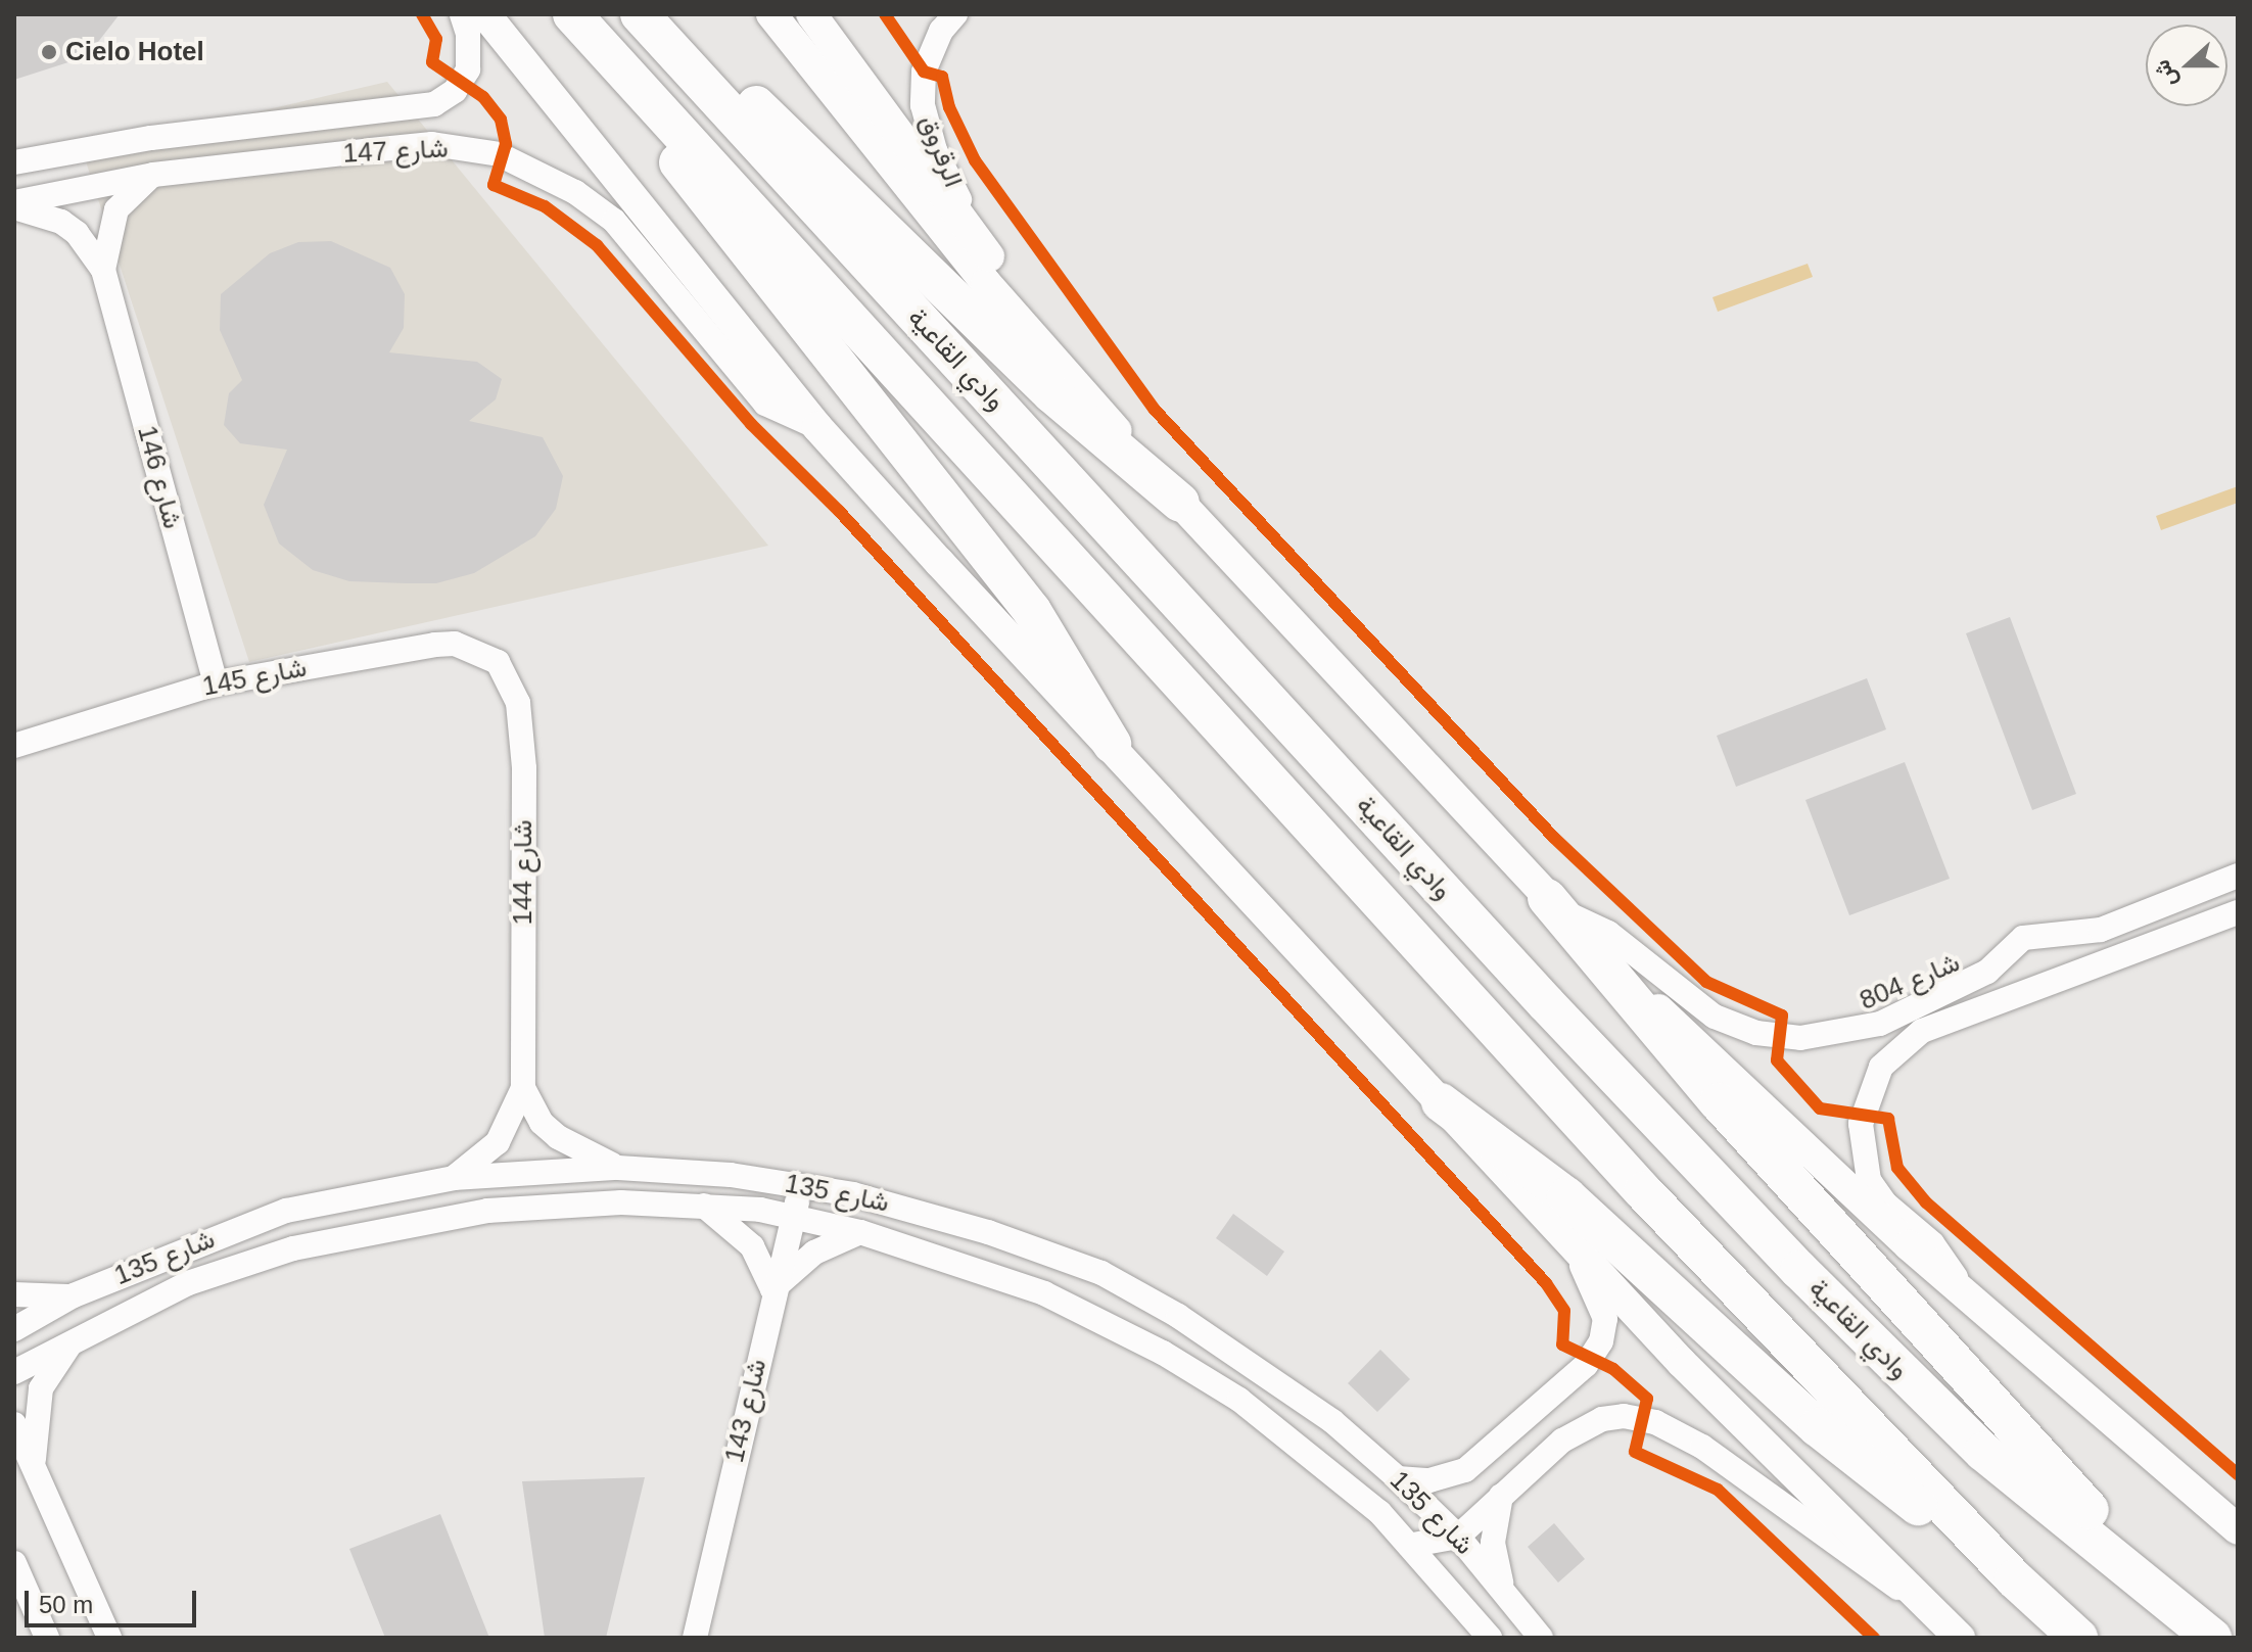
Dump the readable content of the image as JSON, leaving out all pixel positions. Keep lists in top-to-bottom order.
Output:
{
  "streets": {
    "main road": ["وادي القاعية"],
    "street": [
      "شارع 147",
      "الرقروق",
      "شارع 146",
      "شارع 145",
      "شارع 144",
      "شارع 804",
      "شارع 135",
      "شارع 143"
    ]
  },
  "crossings": [
    ["شارع 147", "شارع 146"],
    ["شارع 146", "شارع 145"],
    ["شارع 145", "شارع 144"],
    ["شارع 144", "شارع 135"],
    ["شارع 135", "شارع 143"]
  ],
  "places": ["Cielo Hotel"],
  "scale_bar": "50 m",
  "north": "left"
}
